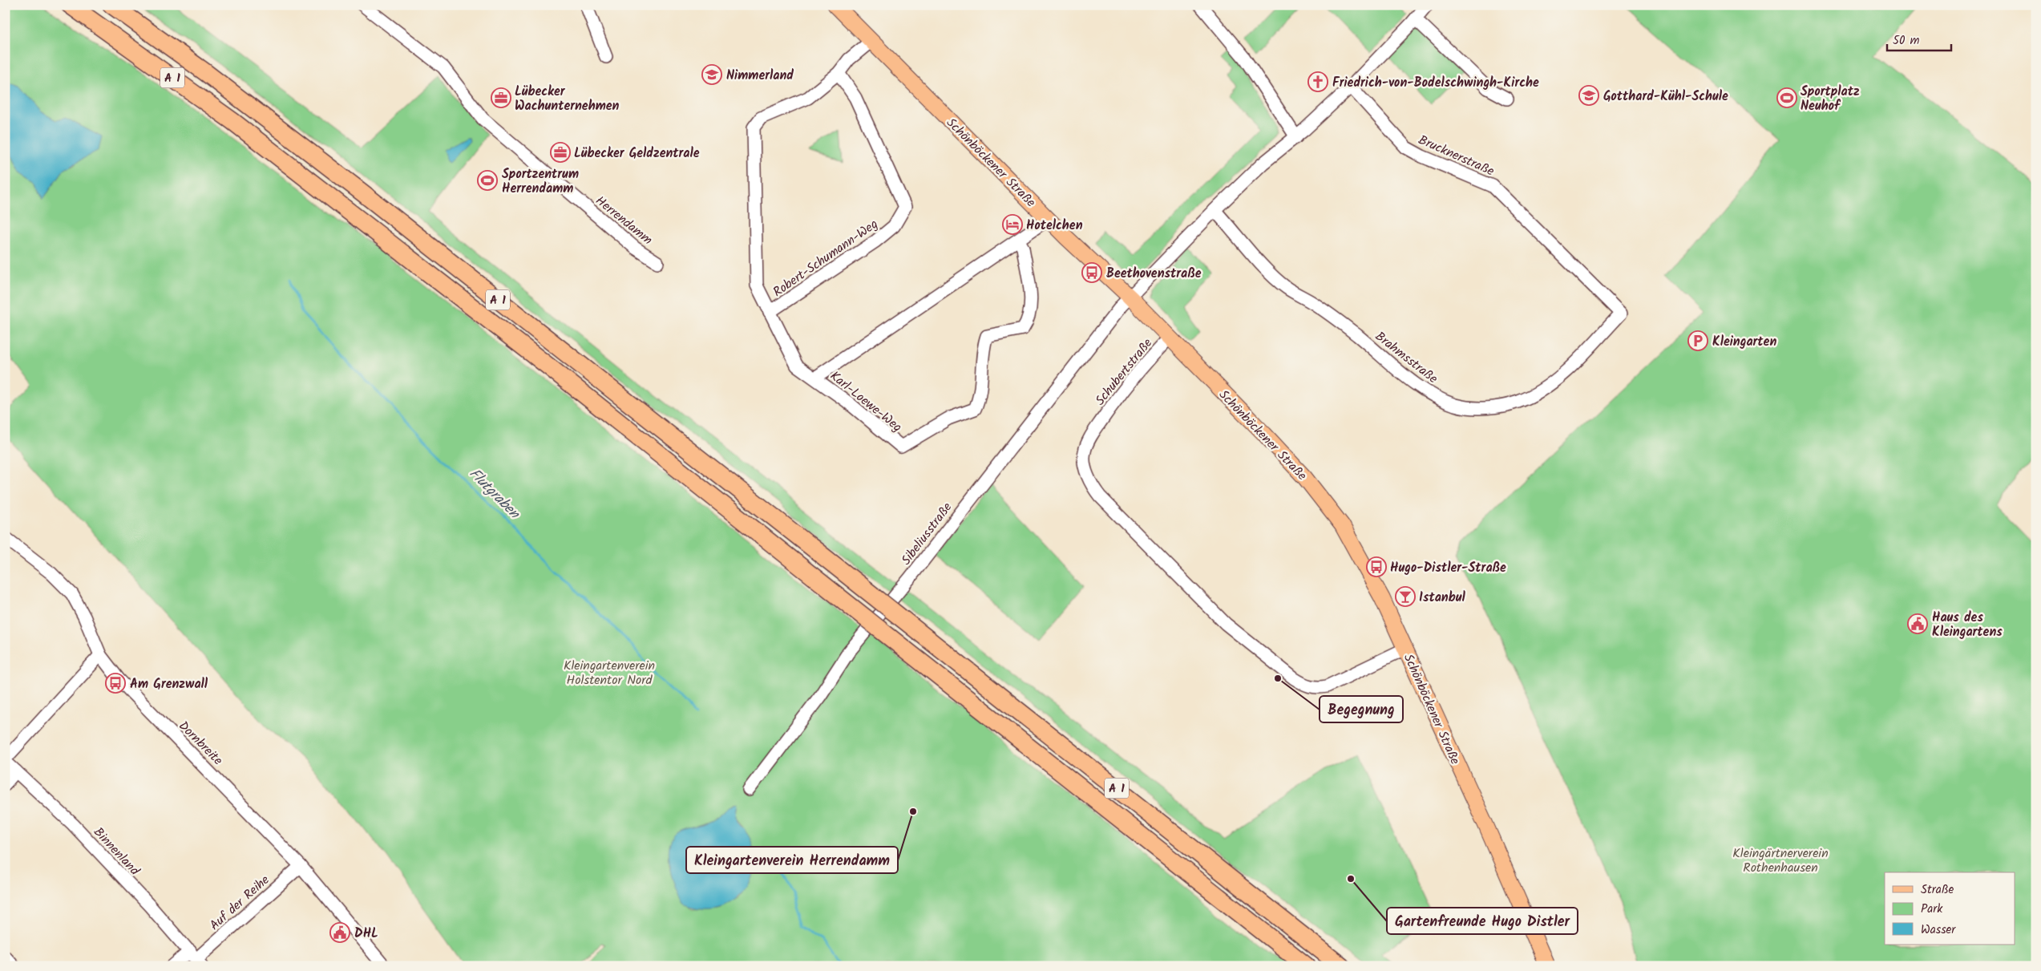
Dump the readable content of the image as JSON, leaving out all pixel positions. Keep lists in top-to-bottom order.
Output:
{
  "streets": {
    "highway": ["A 1"],
    "main road": ["Schönböckener Straße"],
    "street": [
      "Brucknerstraße",
      "Herrendamm",
      "Robert-Schumann-Weg",
      "Brahmsstraße",
      "Schubertstraße",
      "Karl-Loewe-Weg",
      "Sibeliusstraße",
      "Dornbreite",
      "Binnenland",
      "Auf der Reihe"
    ]
  },
  "crossings": [
    ["Brucknerstraße", "Brahmsstraße"],
    ["Schönböckener Straße", "Robert-Schumann-Weg"],
    ["Schönböckener Straße", "Schubertstraße"],
    ["Schönböckener Straße", "Karl-Loewe-Weg"],
    ["Schönböckener Straße", "Sibeliusstraße"],
    ["Robert-Schumann-Weg", "Karl-Loewe-Weg"],
    ["Dornbreite", "Auf der Reihe"],
    ["Binnenland", "Auf der Reihe"]
  ],
  "water": ["Flutgraben"],
  "parks": ["Kleingartenverein Holstentor Nord", "Kleingärtnerverein Rothenhausen"],
  "places": {
    "school or university": ["Nimmerland", "Gotthard-Kühl-Schule"],
    "church": ["Friedrich-von-Bodelschwingh-Kirche"],
    "office": ["Lübecker Wachunternehmen", "Lübecker Geldzentrale"],
    "sports": ["Sportplatz Neuhof", "Sportzentrum Herrendamm"],
    "hotel": ["Hotelchen"],
    "bus stop": ["Beethovenstraße", "Hugo-Distler-Straße", "Am Grenzwall"],
    "parking": ["Kleingarten"],
    "bar": ["Istanbul"],
    "public building": ["Haus des Kleingartens", "DHL"],
    "other": ["Begegnung", "Kleingartenverein Herrendamm", "Gartenfreunde Hugo Distler"]
  },
  "legend": ["Straße", "Park", "Wasser"],
  "scale_bar": "50 m"
}
